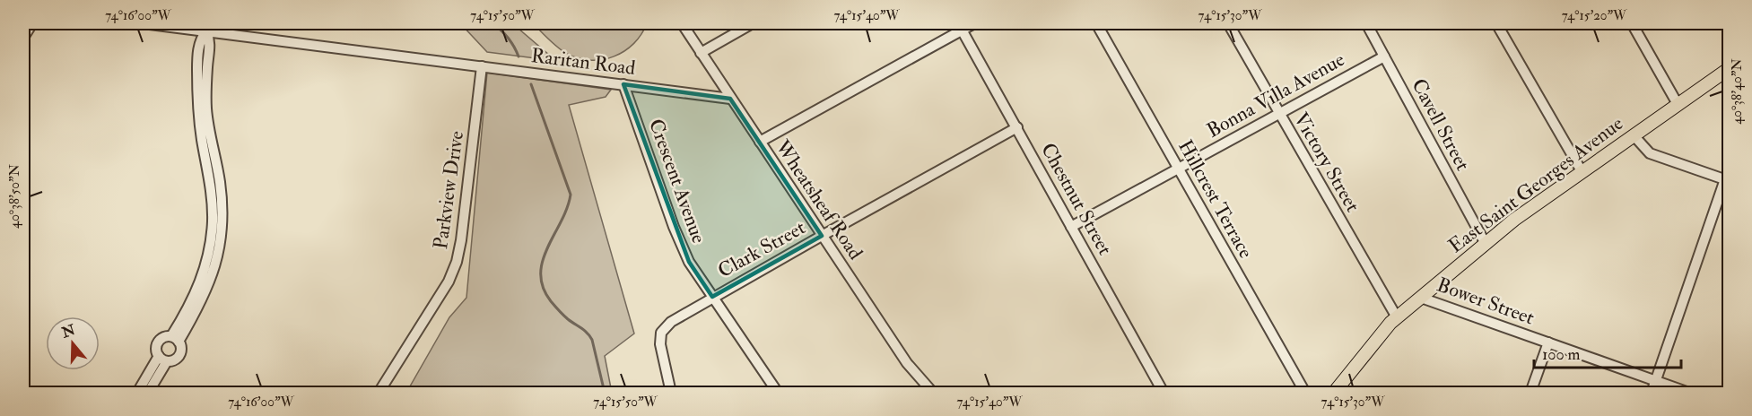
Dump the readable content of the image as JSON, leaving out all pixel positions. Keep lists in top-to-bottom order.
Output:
{
  "streets": {
    "main road": ["East Saint Georges Avenue"],
    "street": [
      "Raritan Road",
      "Bonna Villa Avenue",
      "Cavell Street",
      "Victory Street",
      "Crescent Avenue",
      "Parkview Drive",
      "Chestnut Street",
      "Hillcrest Terrace",
      "Wheatsheaf Road",
      "Clark Street",
      "Bower Street"
    ]
  },
  "crossings": [
    ["Raritan Road", "Crescent Avenue"],
    ["Raritan Road", "Parkview Drive"],
    ["Raritan Road", "Wheatsheaf Road"],
    ["Bonna Villa Avenue", "Cavell Street"],
    ["Bonna Villa Avenue", "Victory Street"],
    ["Bonna Villa Avenue", "Chestnut Street"],
    ["Bonna Villa Avenue", "Hillcrest Terrace"],
    ["Cavell Street", "East Saint Georges Avenue"],
    ["Victory Street", "East Saint Georges Avenue"],
    ["Crescent Avenue", "Clark Street"],
    ["East Saint Georges Avenue", "Bower Street"],
    ["Chestnut Street", "Clark Street"],
    ["Wheatsheaf Road", "Clark Street"]
  ],
  "scale_bar": "100 m",
  "north": "top",
  "coordinates": [
    "74°16'00\"W",
    "74°15'50\"W",
    "74°15'40\"W",
    "74°15'30\"W",
    "74°15'20\"W",
    "40°38'40\"N",
    "40°38'50\"N"
  ]
}
